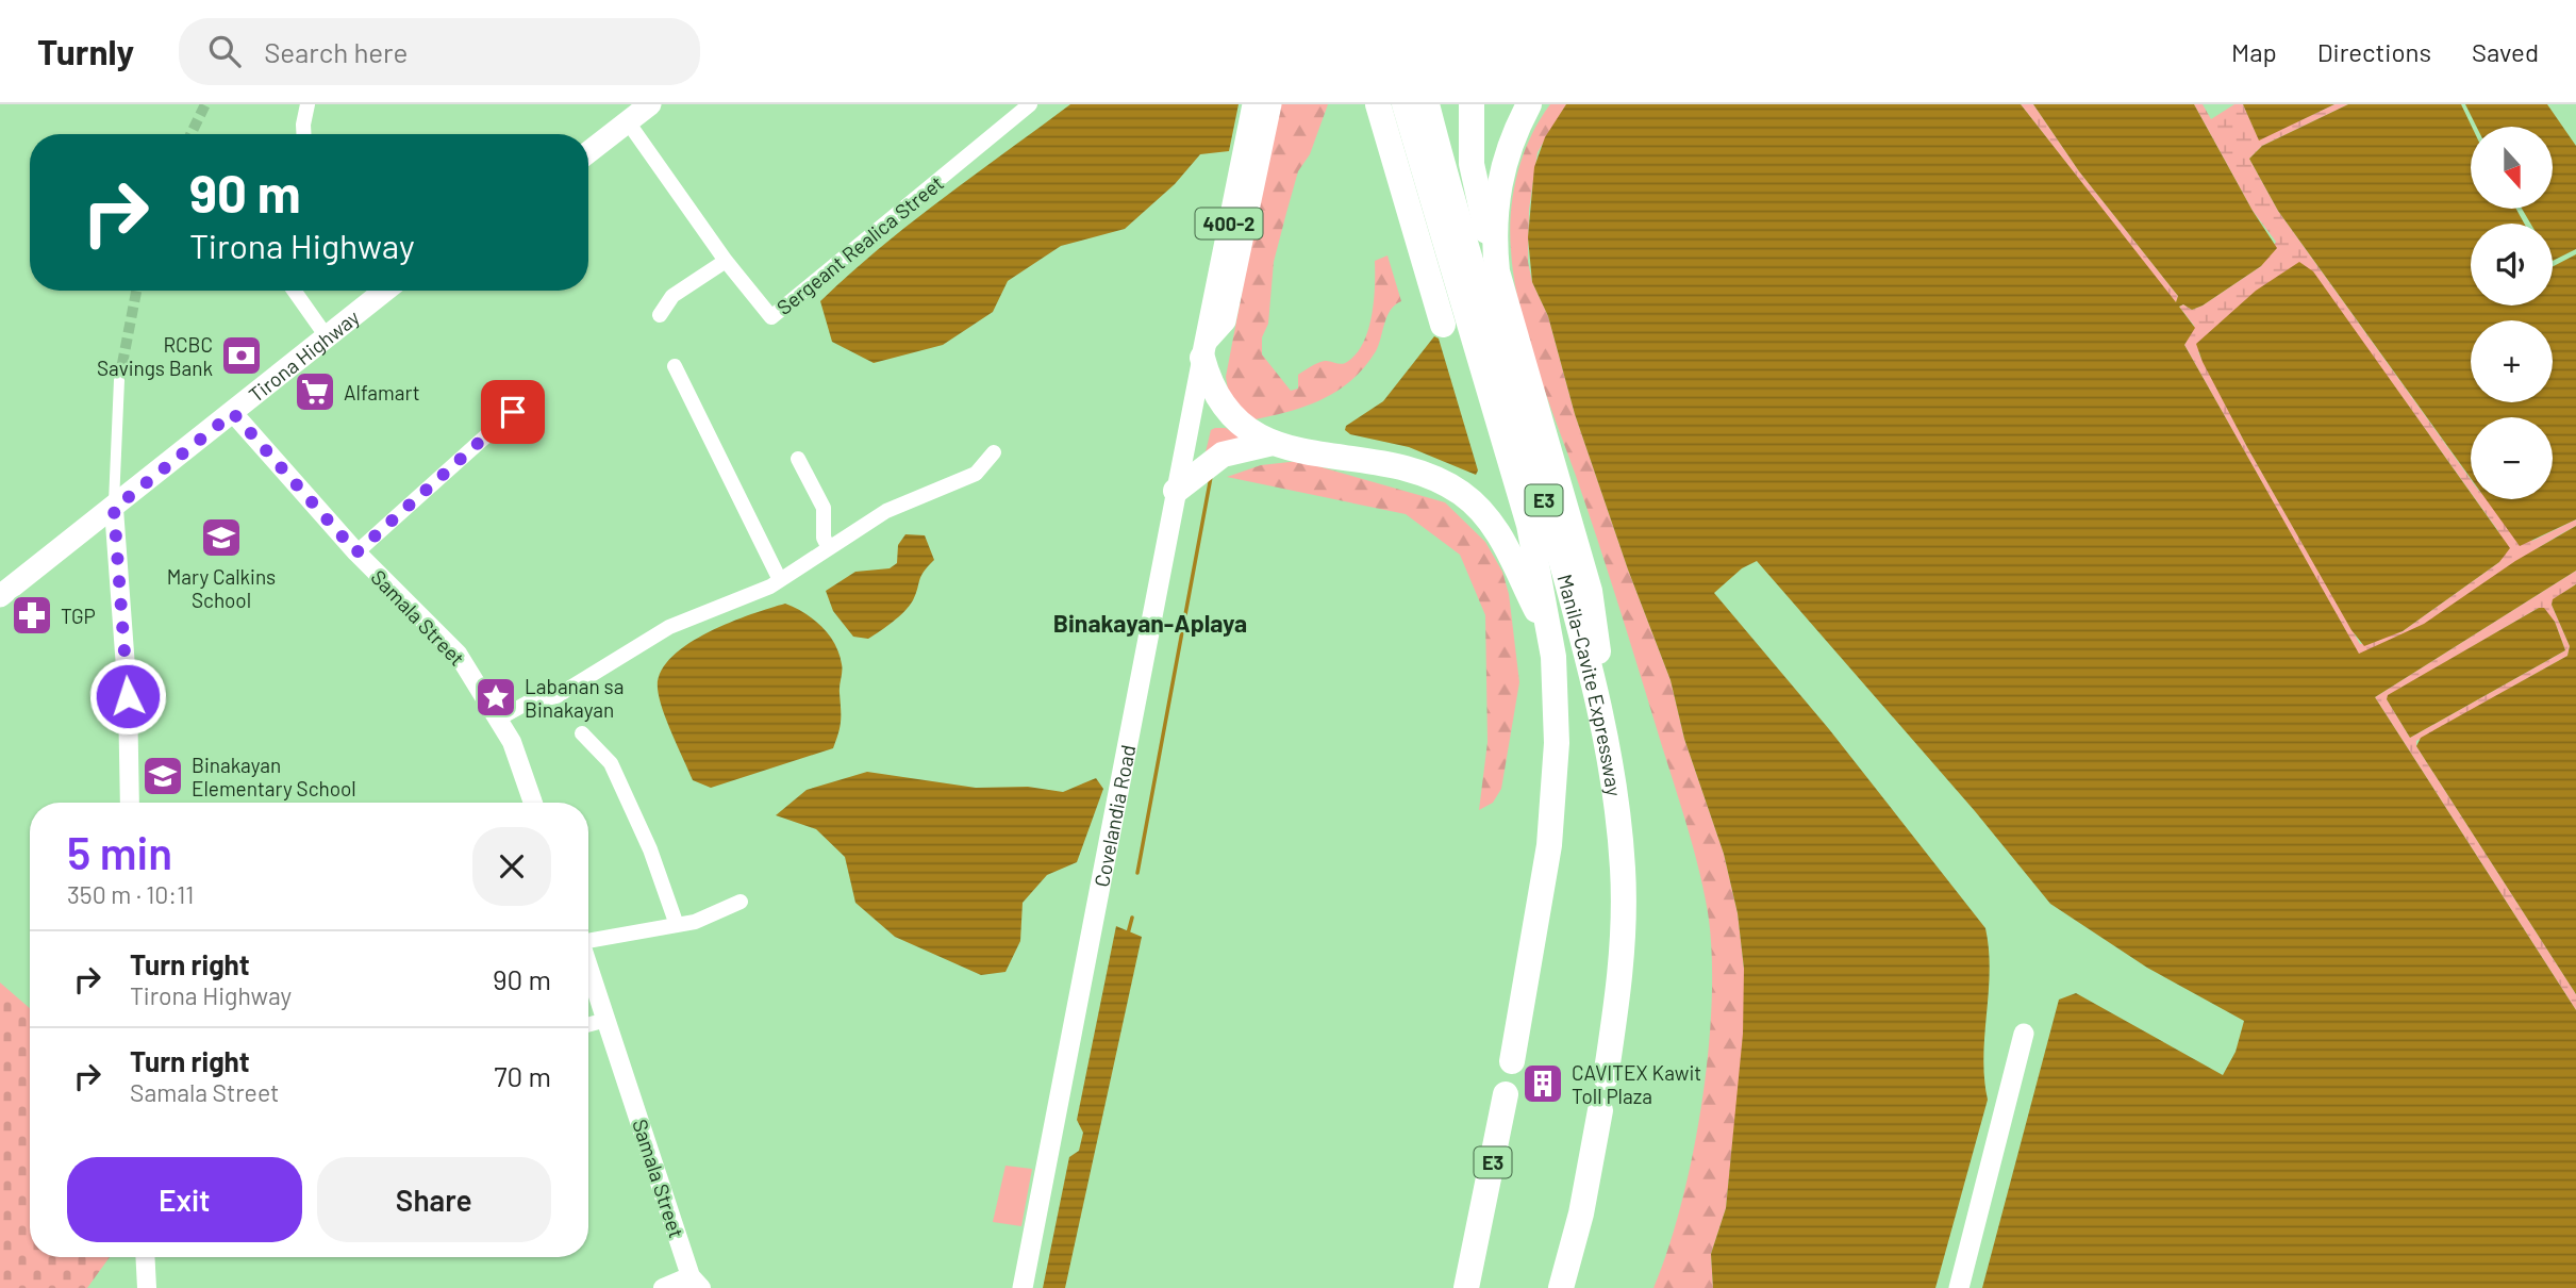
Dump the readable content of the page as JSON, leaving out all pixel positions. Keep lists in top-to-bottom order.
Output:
{
  "streets": {
    "highway": ["E3", "Manila–Cavite Expressway"],
    "main road": ["400-2", "Tirona Highway", "Covelandia Road"],
    "street": ["Sergeant Realica Street", "Samala Street"]
  },
  "crossings": [
    ["Tirona Highway", "Samala Street"],
    ["E3", "Manila–Cavite Expressway"]
  ],
  "districts": ["Binakayan-Aplaya"],
  "places": {
    "bank": ["RCBC Savings Bank"],
    "supermarket": ["Alfamart"],
    "school or university": ["Mary Calkins School", "Binakayan Elementary School"],
    "pharmacy": ["TGP"],
    "place": ["Labanan sa Binakayan"],
    "building": ["CAVITEX Kawit Toll Plaza"]
  },
  "north": "bottom",
  "page": {
    "header": "Turnly",
    "search": "Search here",
    "nav": ["Map", "Directions", "Saved"],
    "map_buttons": ["+", "−"],
    "turn": ["90 m", "Tirona Highway"],
    "heading": ["5 min", "350 m · 10:11"],
    "list": [
      {
        "name": "Turn right",
        "note": "Tirona Highway",
        "value": "90 m"
      },
      {
        "name": "Turn right",
        "note": "Samala Street",
        "value": "70 m"
      }
    ],
    "buttons": ["Exit", "Share"]
  }
}
